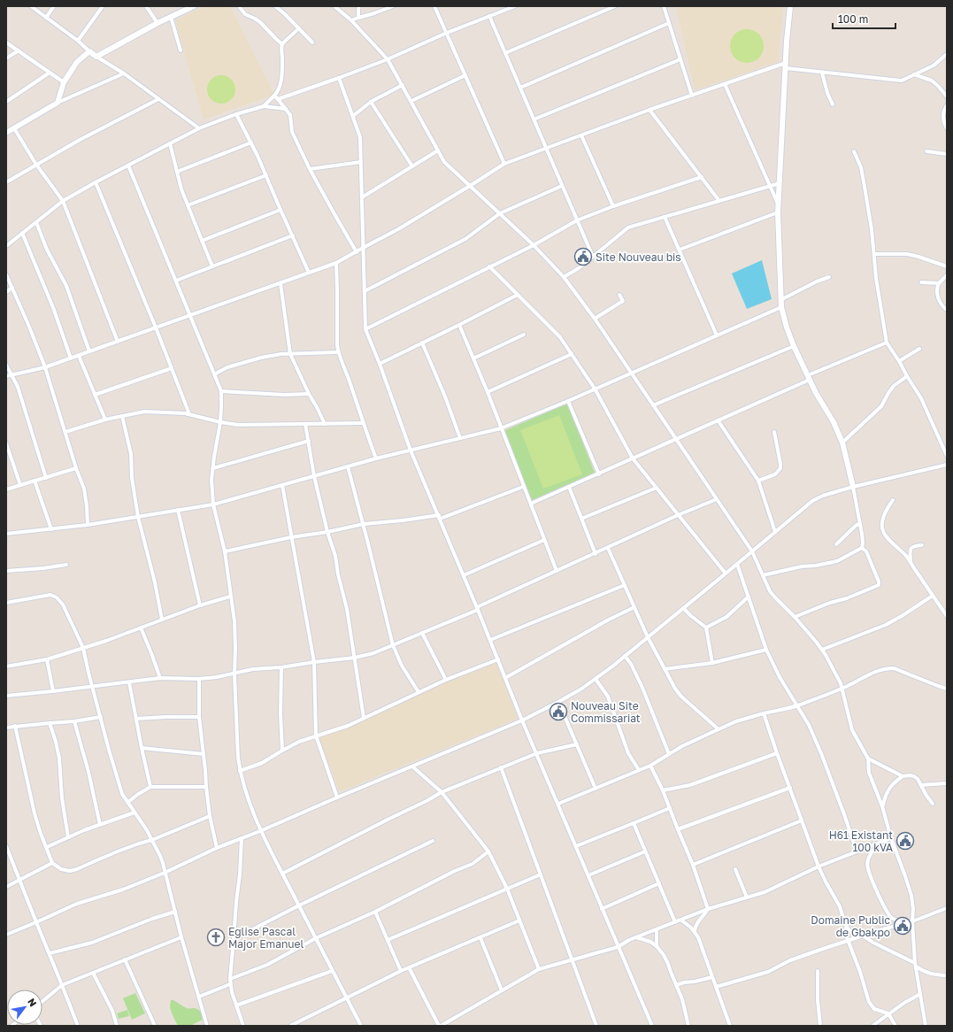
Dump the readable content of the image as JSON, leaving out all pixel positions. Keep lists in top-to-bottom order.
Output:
{
  "places": {
    "public building": [
      "Site Nouveau bis",
      "Nouveau Site Commissariat",
      "H61 Existant 100 kVA",
      "Domaine Public de Gbakpo"
    ],
    "church": ["Eglise Pascal Major Emanuel"]
  },
  "scale_bar": "100 m",
  "north": "top right"
}
